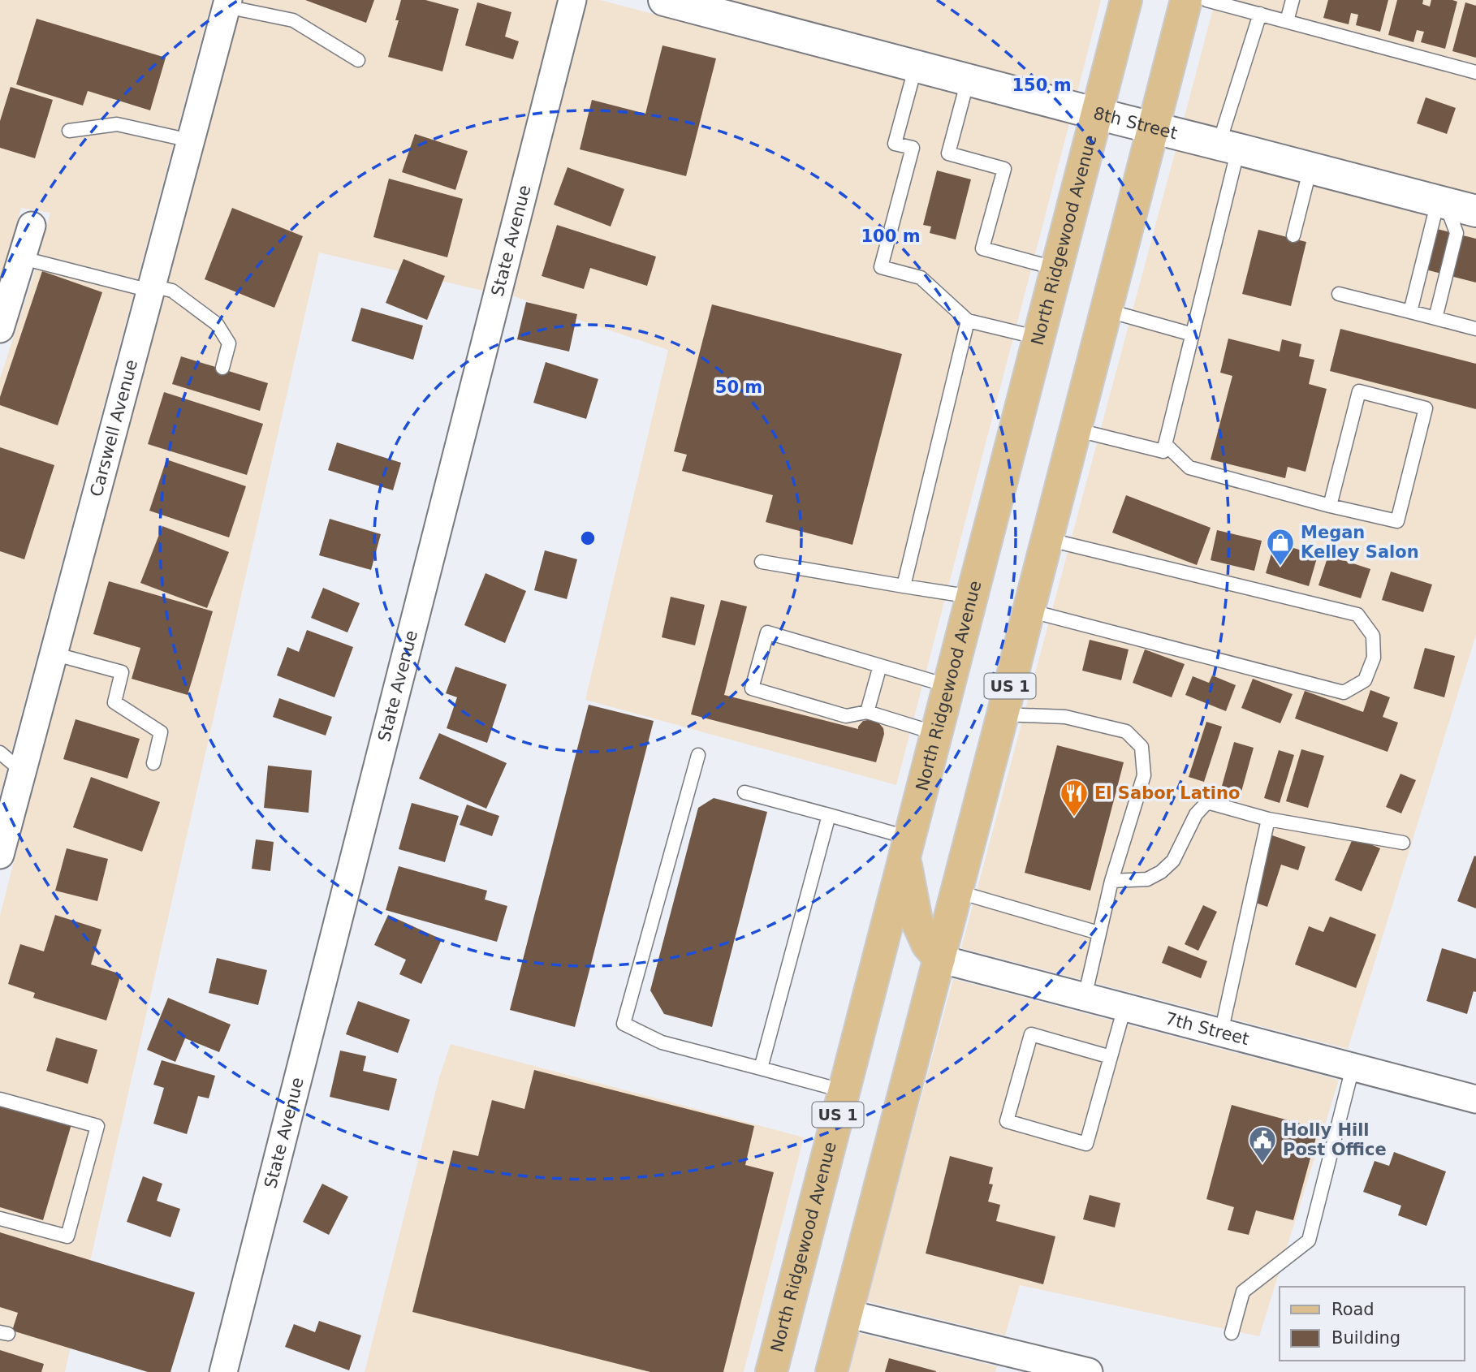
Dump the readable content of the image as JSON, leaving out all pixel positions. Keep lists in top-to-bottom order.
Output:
{
  "streets": {
    "main road": ["North Ridgewood Avenue", "US 1"],
    "street": [
      "8th Street",
      "State Avenue",
      "Carswell Avenue",
      "7th Street"
    ]
  },
  "crossings": [
    ["8th Street", "North Ridgewood Avenue"],
    ["8th Street", "US 1"],
    ["US 1", "7th Street"]
  ],
  "places": {
    "shop": ["Megan Kelley Salon"],
    "restaurant": ["El Sabor Latino"],
    "public building": ["Holly Hill Post Office"]
  },
  "legend": ["Road", "Building"],
  "rings": ["150 m", "100 m", "50 m"]
}
